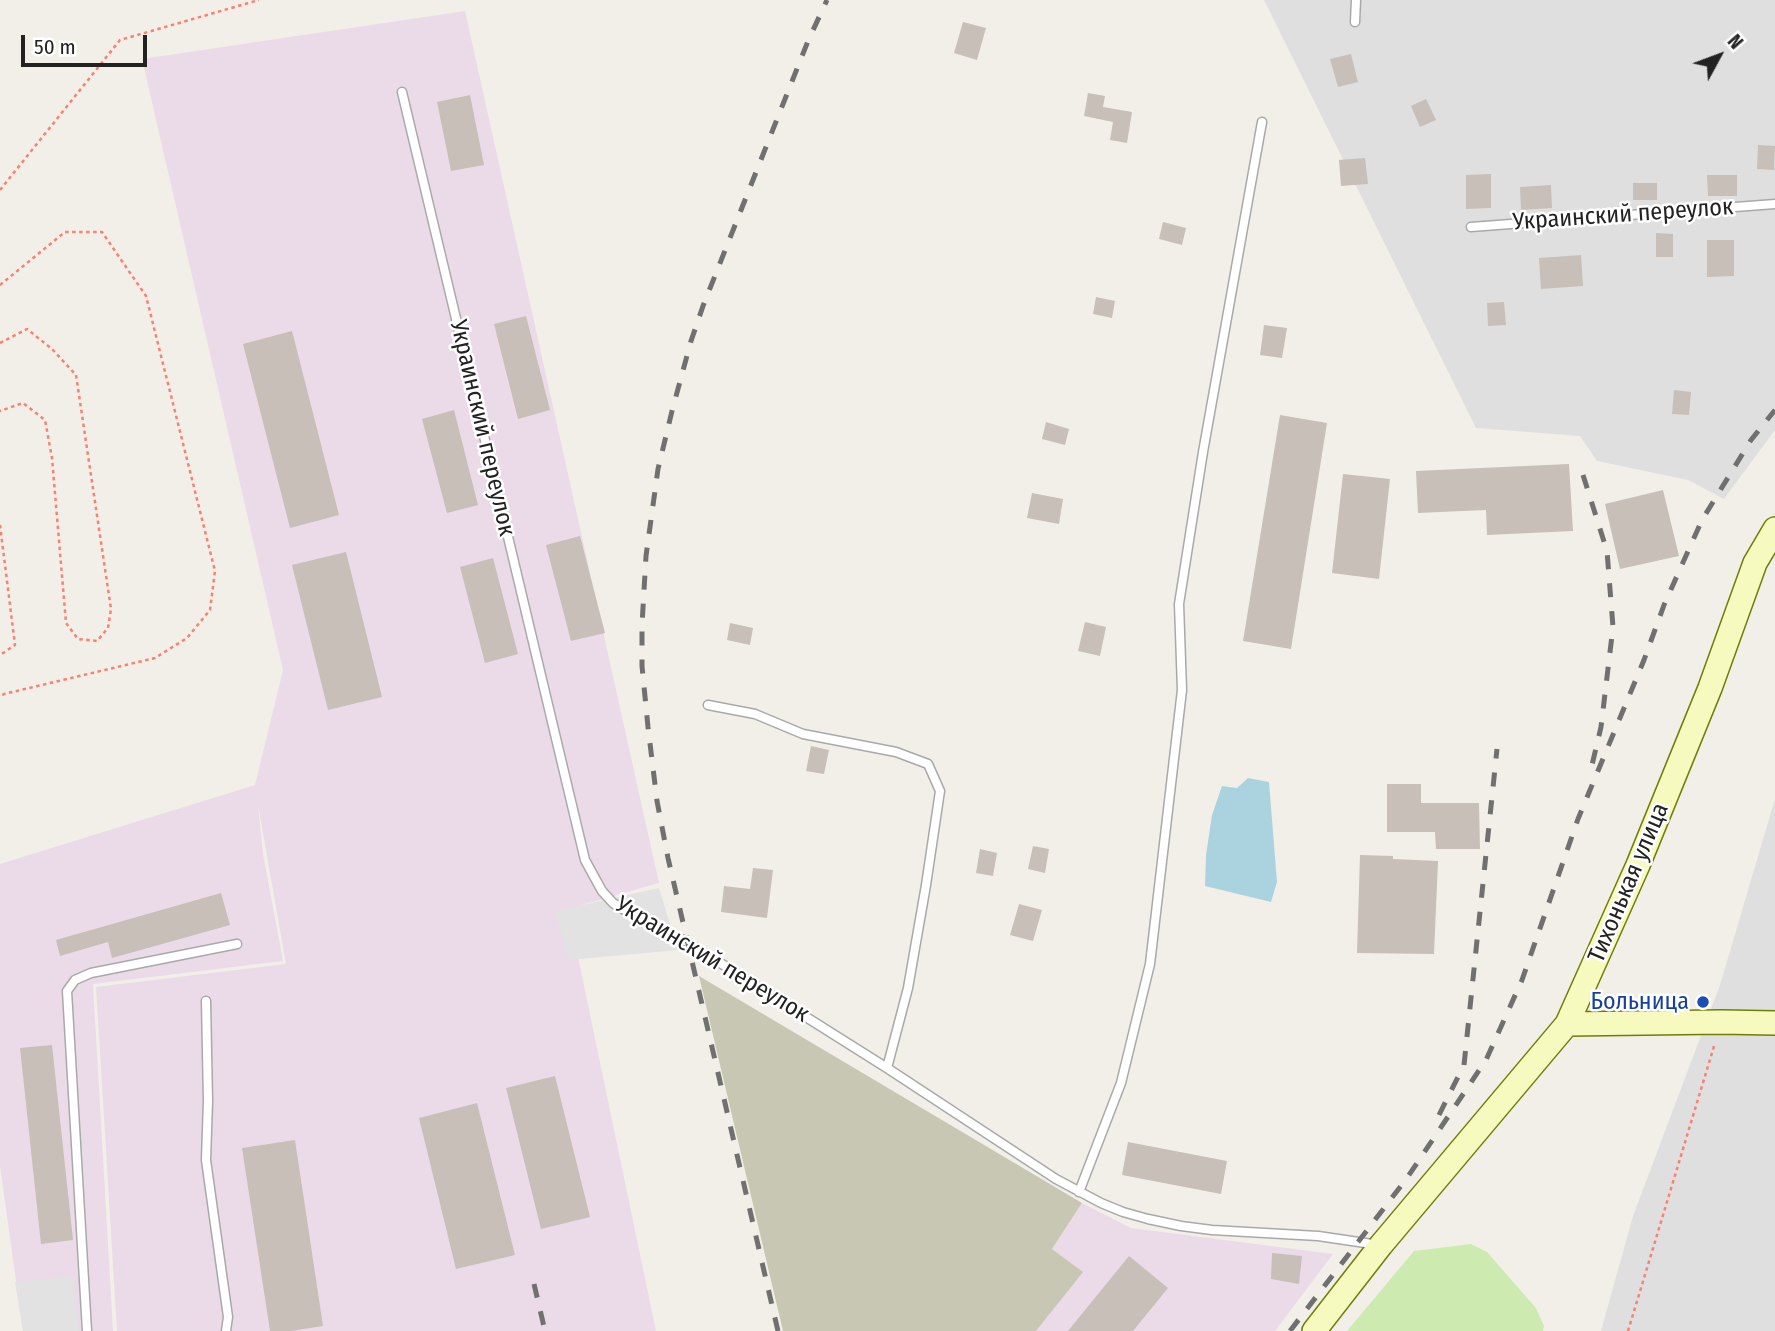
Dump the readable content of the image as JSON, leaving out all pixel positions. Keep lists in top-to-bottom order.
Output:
{
  "streets": {
    "street": ["Тихонькая улица"],
    "lane": ["Украинский переулок"]
  },
  "crossings": [
    ["Украинский переулок", "Тихонькая улица"]
  ],
  "places": ["Больница"],
  "scale_bar": "50 m",
  "north": "top right"
}
